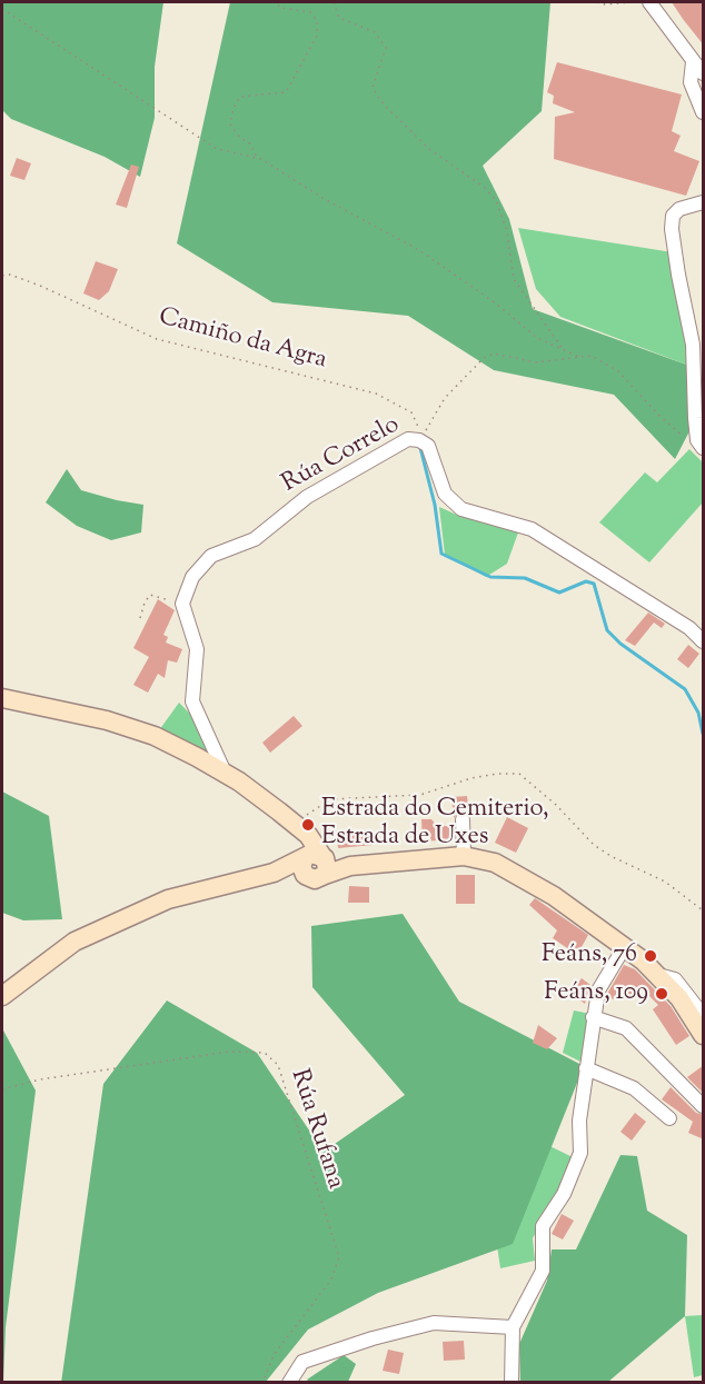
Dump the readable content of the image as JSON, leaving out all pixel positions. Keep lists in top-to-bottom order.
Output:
{
  "streets": {
    "street": ["Rúa Correlo"],
    "path": ["Camiño da Agra", "Rúa Rufana"]
  },
  "crossings": [
    ["Camiño da Agra", "Rúa Correlo"]
  ],
  "places": ["Estrada do Cemiterio, Estrada de Uxes", "Feáns, 76", "Feáns, 109"]
}
